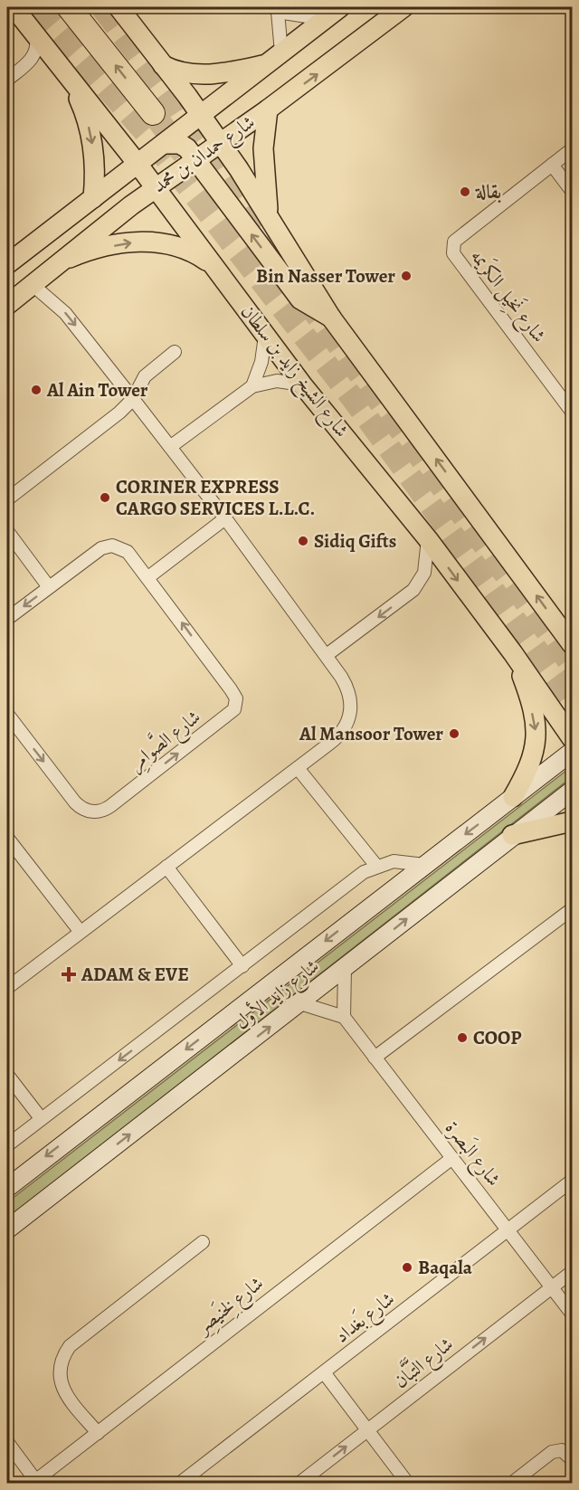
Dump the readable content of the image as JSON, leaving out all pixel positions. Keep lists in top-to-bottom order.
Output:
{
  "streets": {
    "main road": ["شارع حمدان بن محمد", "شارع الشيخ زايد بن سلطان", "شارع زايد الأول"],
    "street": [
      "شارع نَخِيل الكرَيمه",
      "شارع الصَّوامِر",
      "شارع البَصرة",
      "شارع لِخنَيصِر",
      "شارع بَغداد",
      "شارع التَّبَّان"
    ]
  },
  "crossings": [
    ["شارع حمدان بن محمد", "شارع الشيخ زايد بن سلطان"],
    ["شارع البَصرة", "شارع لِخنَيصِر"],
    ["شارع البَصرة", "شارع بَغداد"],
    ["شارع البَصرة", "شارع التَّبَّان"]
  ],
  "one_way": ["شارع التَّبَّان"],
  "places": {
    "other": [
      "بقالة",
      "Bin Nasser Tower",
      "Al Ain Tower",
      "CORINER EXPRESS CARGO SERVICES L.L.C.",
      "Sidiq Gifts",
      "Al Mansoor Tower",
      "COOP",
      "Baqala"
    ],
    "health": ["ADAM & EVE"]
  }
}
